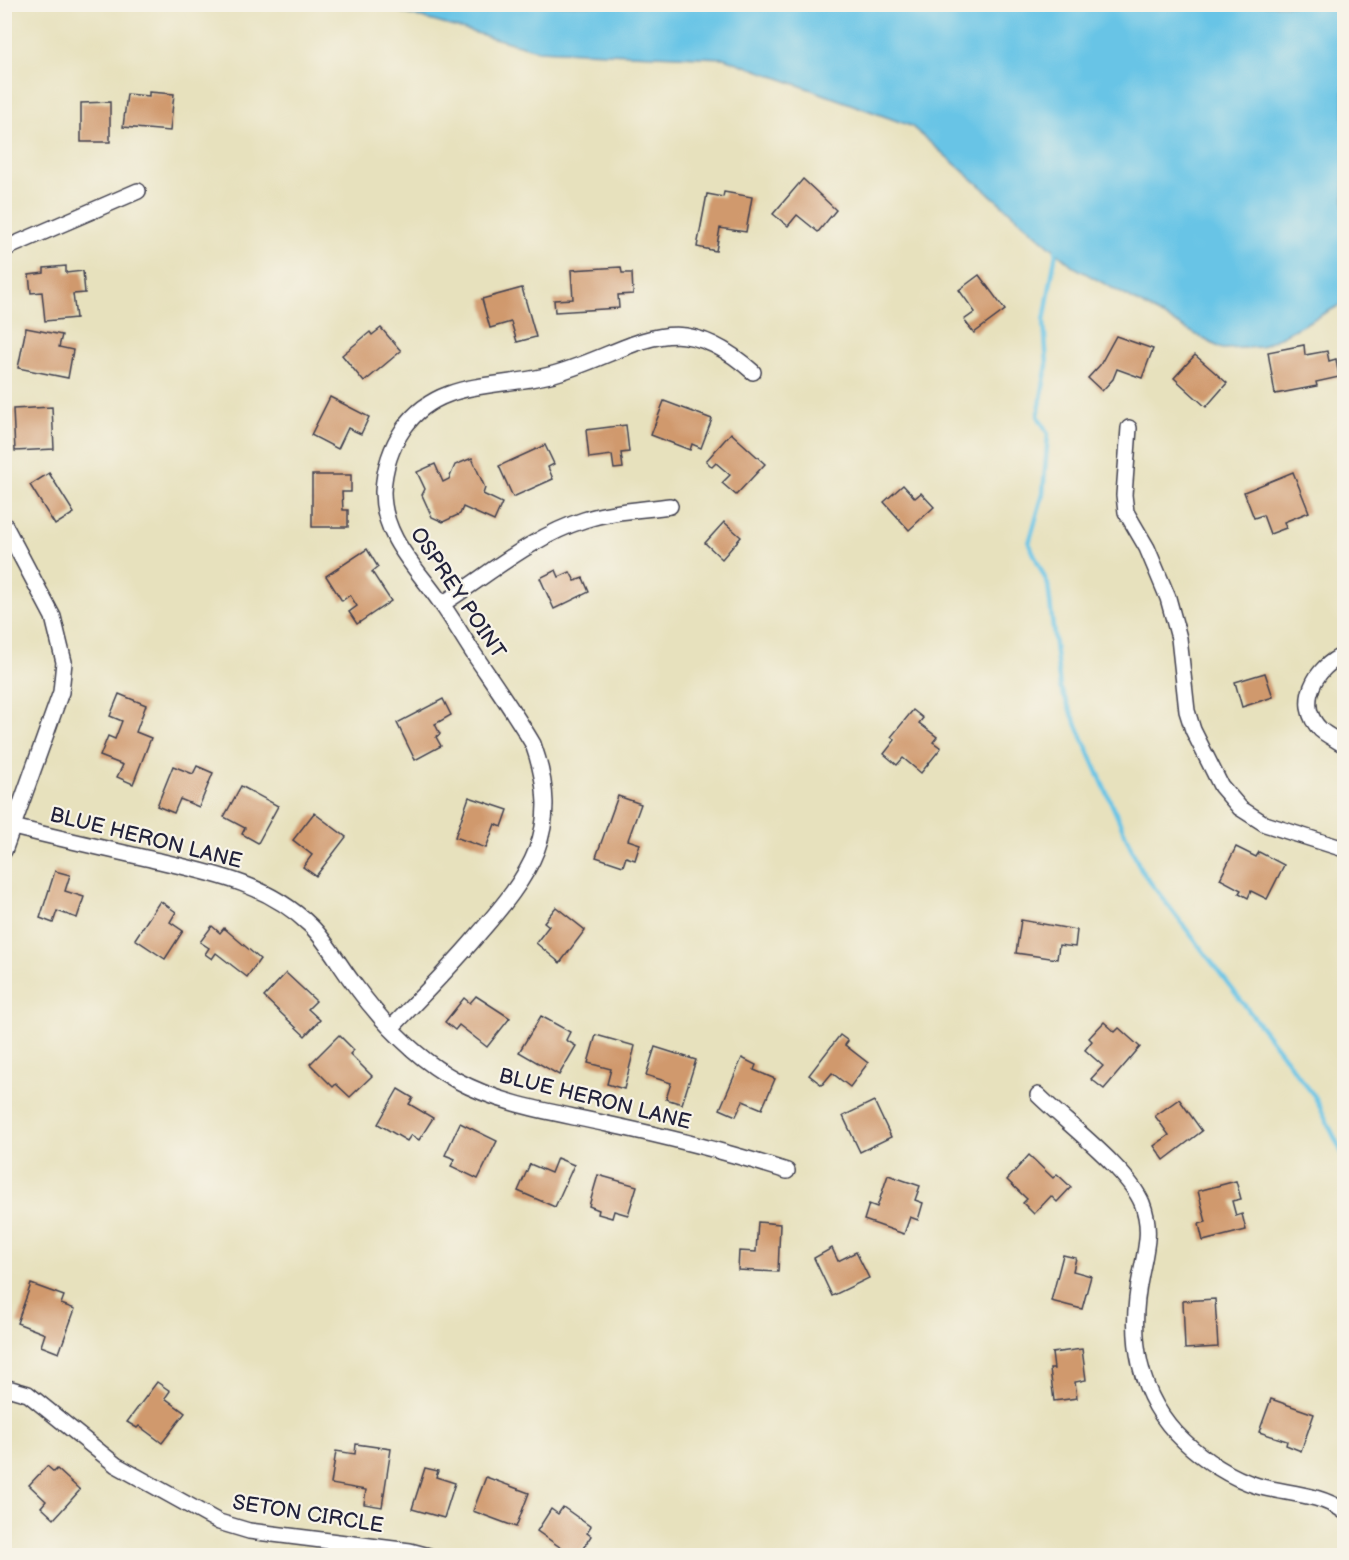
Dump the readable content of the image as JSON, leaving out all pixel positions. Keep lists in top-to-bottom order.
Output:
{
  "streets": {
    "street": ["OSPREY POINT", "BLUE HERON LANE", "SETON CIRCLE"]
  },
  "crossings": [
    ["OSPREY POINT", "BLUE HERON LANE"]
  ]
}
